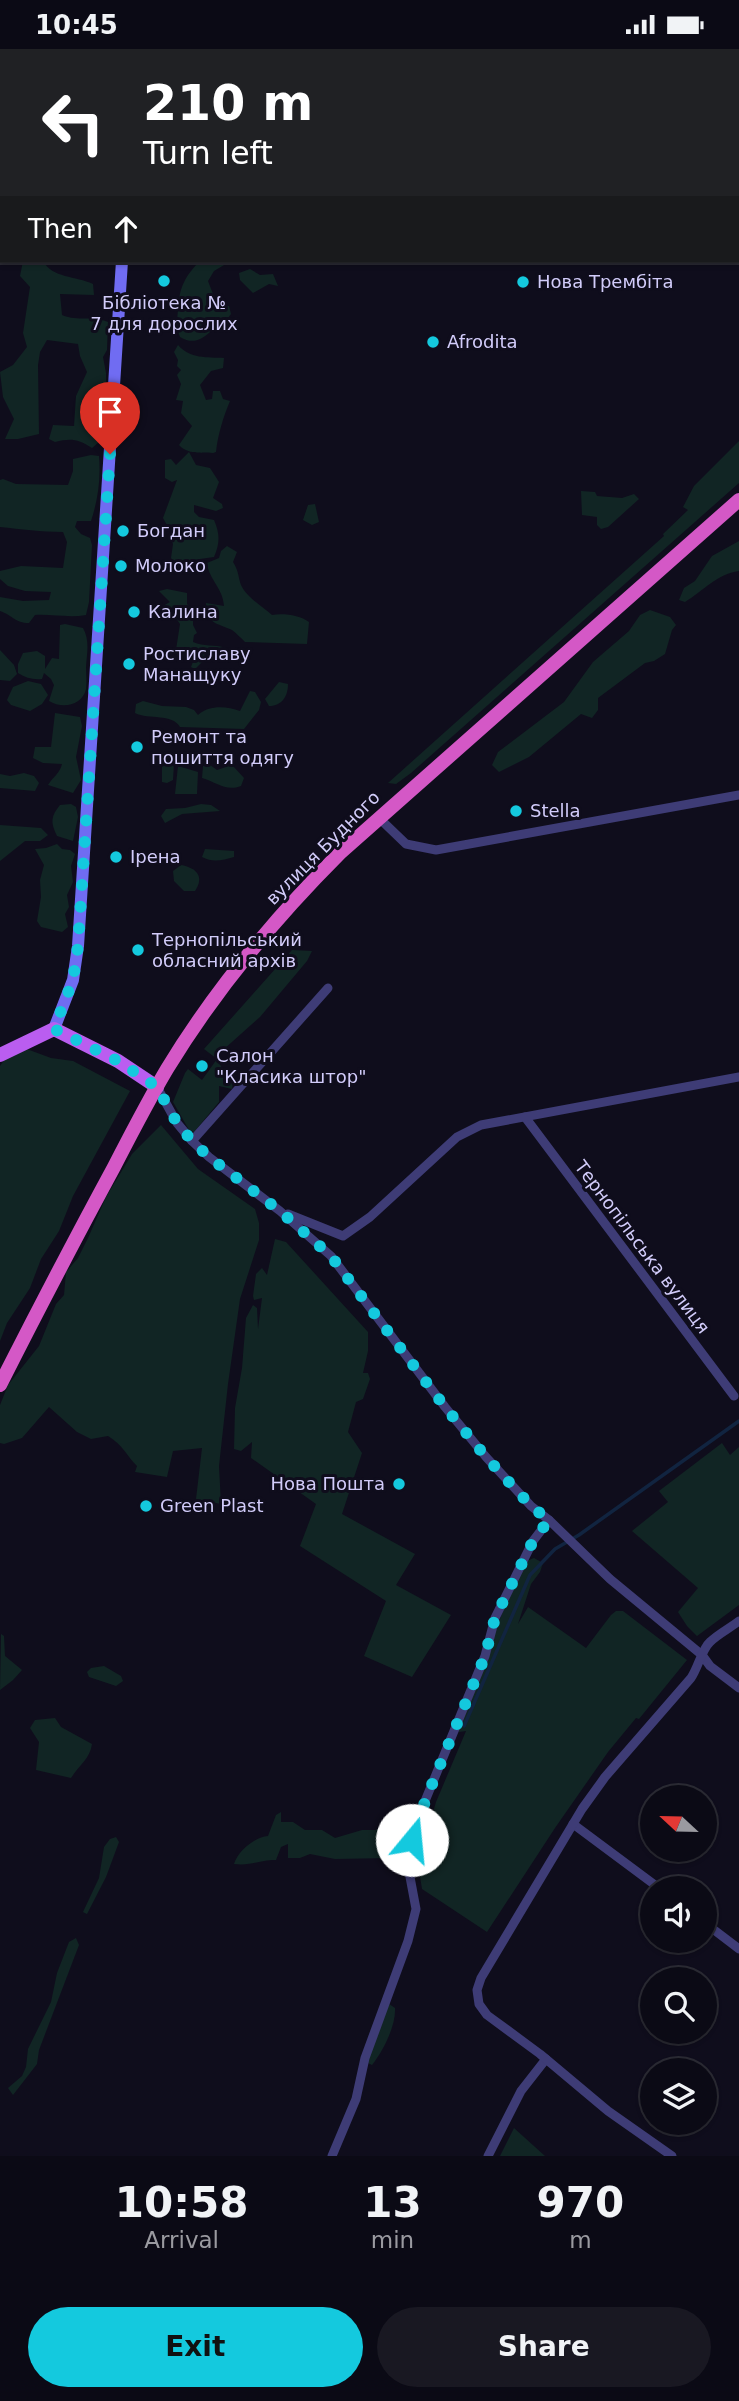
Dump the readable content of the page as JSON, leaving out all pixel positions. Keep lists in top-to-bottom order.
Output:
{
  "streets": {
    "highway": ["вулиця Будного"],
    "street": ["Тернопільська вулиця"]
  },
  "places": [
    "Бібліотека № 7 для дорослих",
    "Нова Трембіта",
    "Afrodita",
    "Богдан",
    "Молоко",
    "Калина",
    "Ростиславу Манащуку",
    "Ремонт та пошиття одягу",
    "Stella",
    "Ірена",
    "Тернопільський обласний архів",
    "Салон \"Класика штор\"",
    "Нова Пошта",
    "Green Plast"
  ],
  "north": "left",
  "page": {
    "status": "10:45",
    "turn": ["210 m", "Turn left"],
    "then": "Then",
    "eta": [
      "10:58",
      "Arrival",
      "13",
      "min",
      "970",
      "m"
    ],
    "buttons": ["Exit", "Share"]
  }
}
